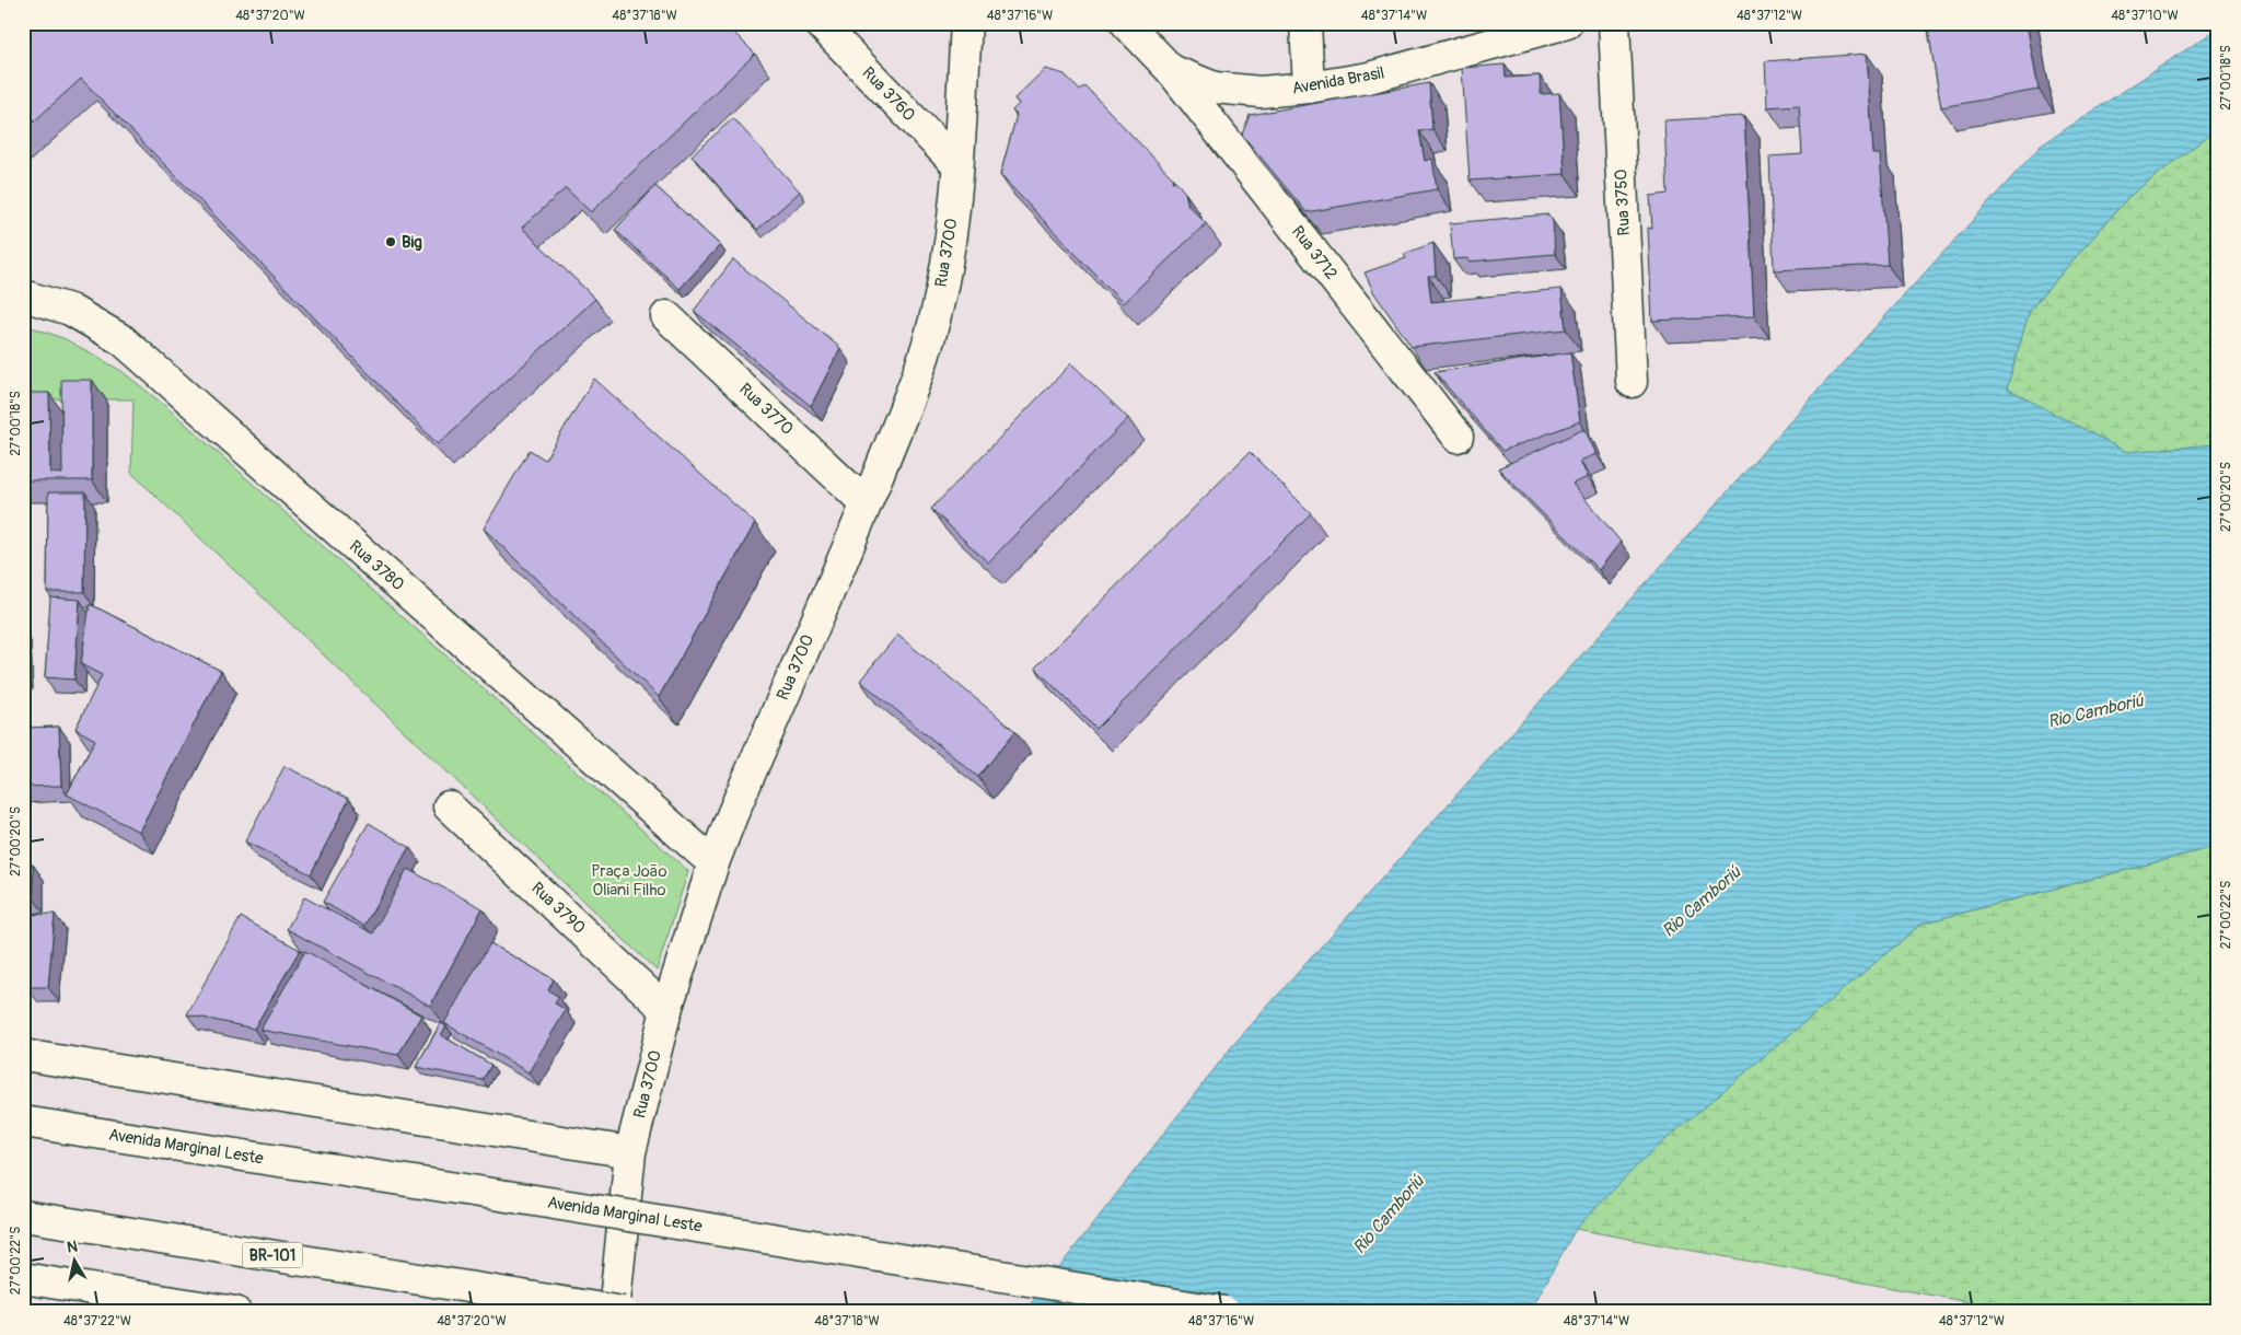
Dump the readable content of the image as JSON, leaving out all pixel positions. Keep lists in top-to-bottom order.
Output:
{
  "streets": {
    "main road": [
      "Avenida Brasil",
      "Rua 3760",
      "Rua 3750",
      "Rua 3700",
      "Rua 3712",
      "Rua 3770",
      "Rua 3780",
      "Rua 3790",
      "Avenida Marginal Leste",
      "BR-101"
    ]
  },
  "crossings": [
    ["Avenida Brasil", "Rua 3712"],
    ["Rua 3760", "Rua 3700"],
    ["Rua 3700", "Rua 3770"],
    ["Rua 3700", "Rua 3780"],
    ["Rua 3700", "Rua 3790"]
  ],
  "water": ["Rio Camboriú"],
  "parks": ["Praça João Oliani Filho"],
  "places": ["Big"],
  "north": "top",
  "coordinates": [
    "48°37'20\"W",
    "48°37'18\"W",
    "48°37'16\"W",
    "48°37'14\"W",
    "48°37'12\"W",
    "48°37'10\"W",
    "27°00'18\"S",
    "27°00'20\"S",
    "27°00'22\"S",
    "48°37'22\"W"
  ]
}
